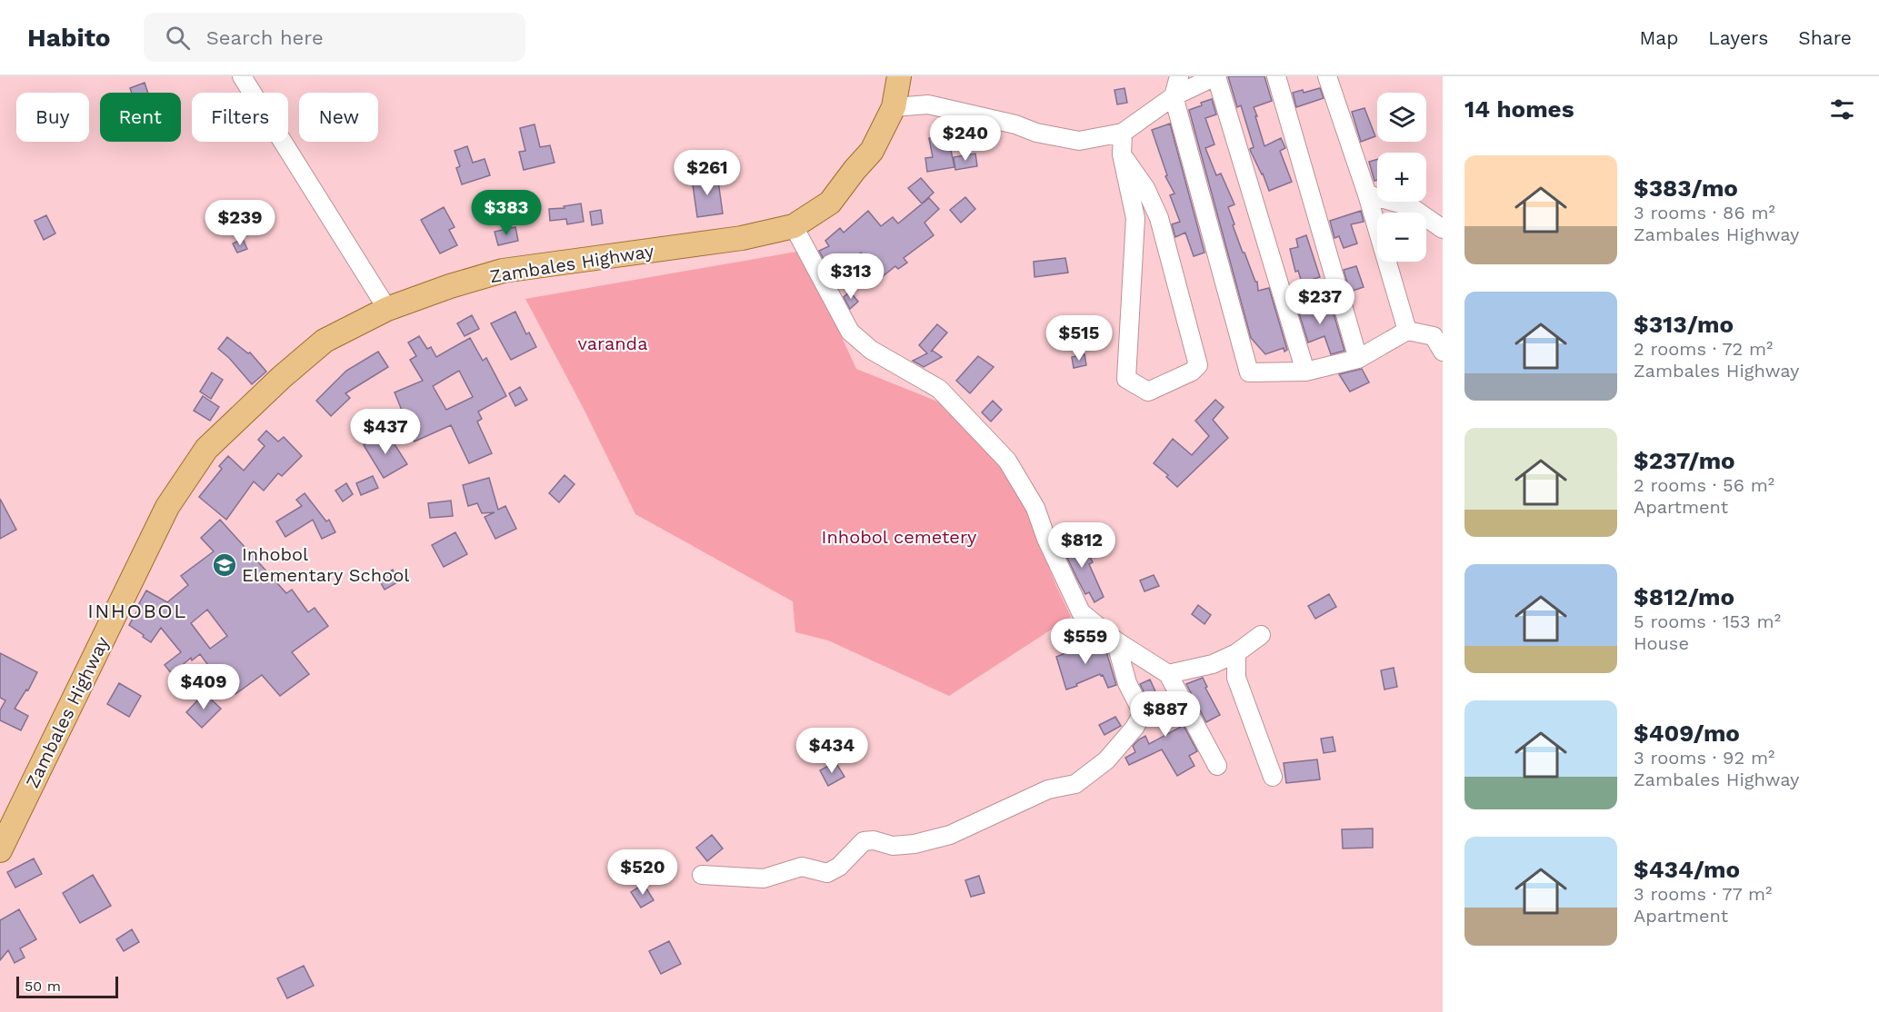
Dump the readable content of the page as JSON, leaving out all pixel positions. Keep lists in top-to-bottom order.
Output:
{
  "streets": {
    "main road": ["Zambales Highway"]
  },
  "districts": ["INHOBOL"],
  "parks": ["varanda", "Inhobol cemetery"],
  "places": {
    "school or university": ["Inhobol Elementary School"]
  },
  "scale_bar": "50 m",
  "page": {
    "header": "Habito",
    "search": "Search here",
    "nav": ["Map", "Layers", "Share"],
    "heading": "14 homes",
    "map_buttons": ["+", "−"],
    "chip": [
      "Buy",
      "Rent",
      "Filters",
      "New"
    ],
    "price": [
      "$240",
      "$261",
      "$383",
      "$239",
      "$313",
      "$237",
      "$515",
      "$437",
      "$812",
      "$559",
      "$409",
      "$887",
      "$434",
      "$520"
    ],
    "list": [
      {
        "name": "$383/mo",
        "note": "3 rooms · 86 m² · Zambales Highway"
      },
      {
        "name": "$313/mo",
        "note": "2 rooms · 72 m² · Zambales Highway"
      },
      {
        "name": "$237/mo",
        "note": "2 rooms · 56 m² · Apartment"
      },
      {
        "name": "$812/mo",
        "note": "5 rooms · 153 m² · House"
      },
      {
        "name": "$409/mo",
        "note": "3 rooms · 92 m² · Zambales Highway"
      },
      {
        "name": "$434/mo",
        "note": "3 rooms · 77 m² · Apartment"
      }
    ],
    "scale": "50 m"
  }
}
